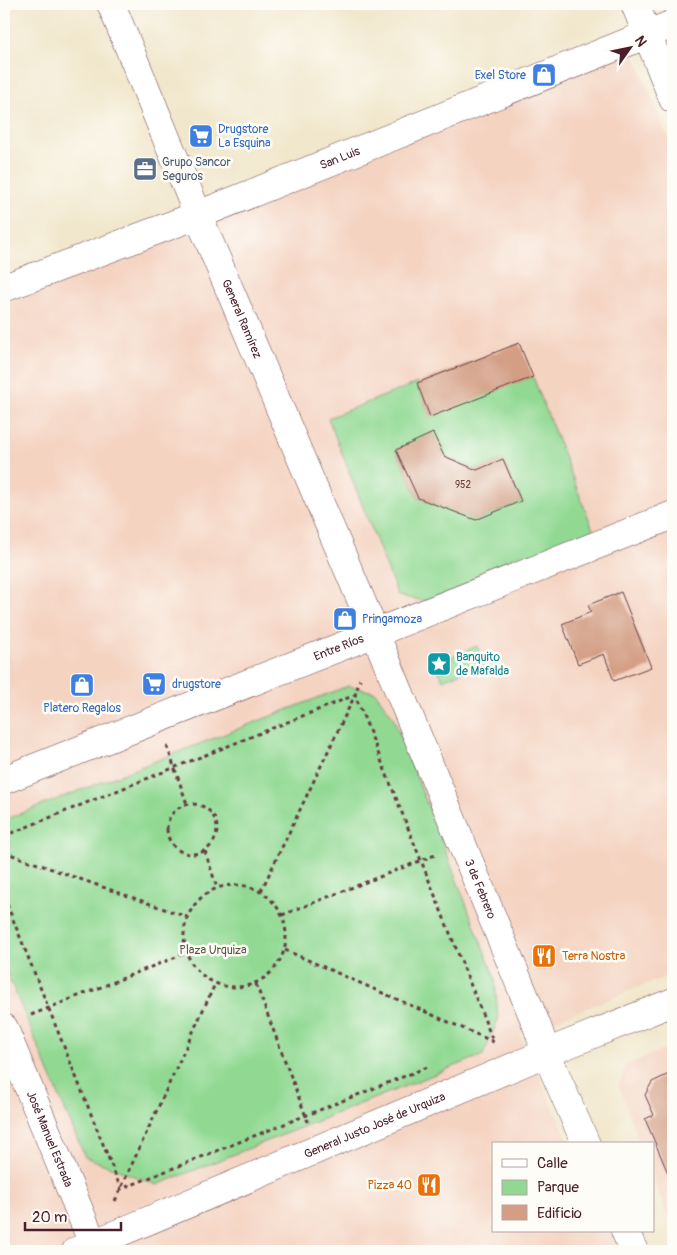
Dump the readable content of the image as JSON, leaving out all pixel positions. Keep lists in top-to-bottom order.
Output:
{
  "streets": {
    "street": [
      "San Luis",
      "General Ramírez",
      "Entre Ríos",
      "3 de Febrero",
      "General Justo José de Urquiza",
      "José Manuel Estrada"
    ]
  },
  "crossings": [
    ["San Luis", "General Ramírez"],
    ["General Ramírez", "Entre Ríos"],
    ["General Ramírez", "3 de Febrero"],
    ["Entre Ríos", "3 de Febrero"],
    ["3 de Febrero", "General Justo José de Urquiza"],
    ["General Justo José de Urquiza", "José Manuel Estrada"]
  ],
  "parks": ["Plaza Urquiza"],
  "places": {
    "shop": ["Exel Store", "Pringamoza", "Platero Regalos"],
    "supermarket": ["Drugstore La Esquina", "drugstore"],
    "office": ["Grupo Sancor Seguros"],
    "place": ["Banquito de Mafalda"],
    "restaurant": ["Terra Nostra", "Pizza 40"]
  },
  "house_numbers": ["952"],
  "legend": ["Calle", "Parque", "Edificio"],
  "scale_bar": "20 m",
  "north": "top right"
}
